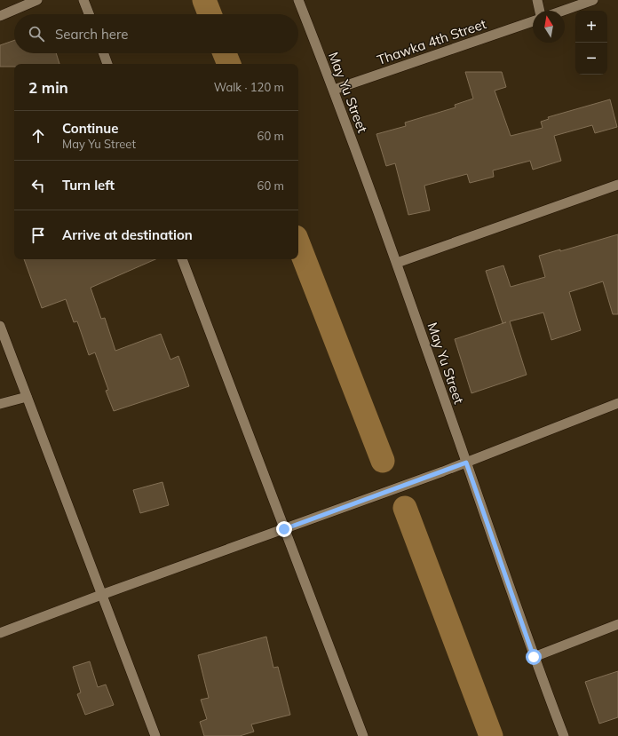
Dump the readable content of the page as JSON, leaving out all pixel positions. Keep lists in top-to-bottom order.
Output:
{
  "streets": {
    "street": ["Thawka 4th Street", "May Yu Street"]
  },
  "crossings": [
    ["Thawka 4th Street", "May Yu Street"]
  ],
  "north": "top",
  "page": {
    "map_buttons": ["+", "−"],
    "search": "Search here",
    "heading": ["2 min", "Walk · 120 m"],
    "list": [
      ["Continue", "May Yu Street", "60 m"],
      ["Turn left", "60 m"],
      "Arrive at destination"
    ]
  }
}
